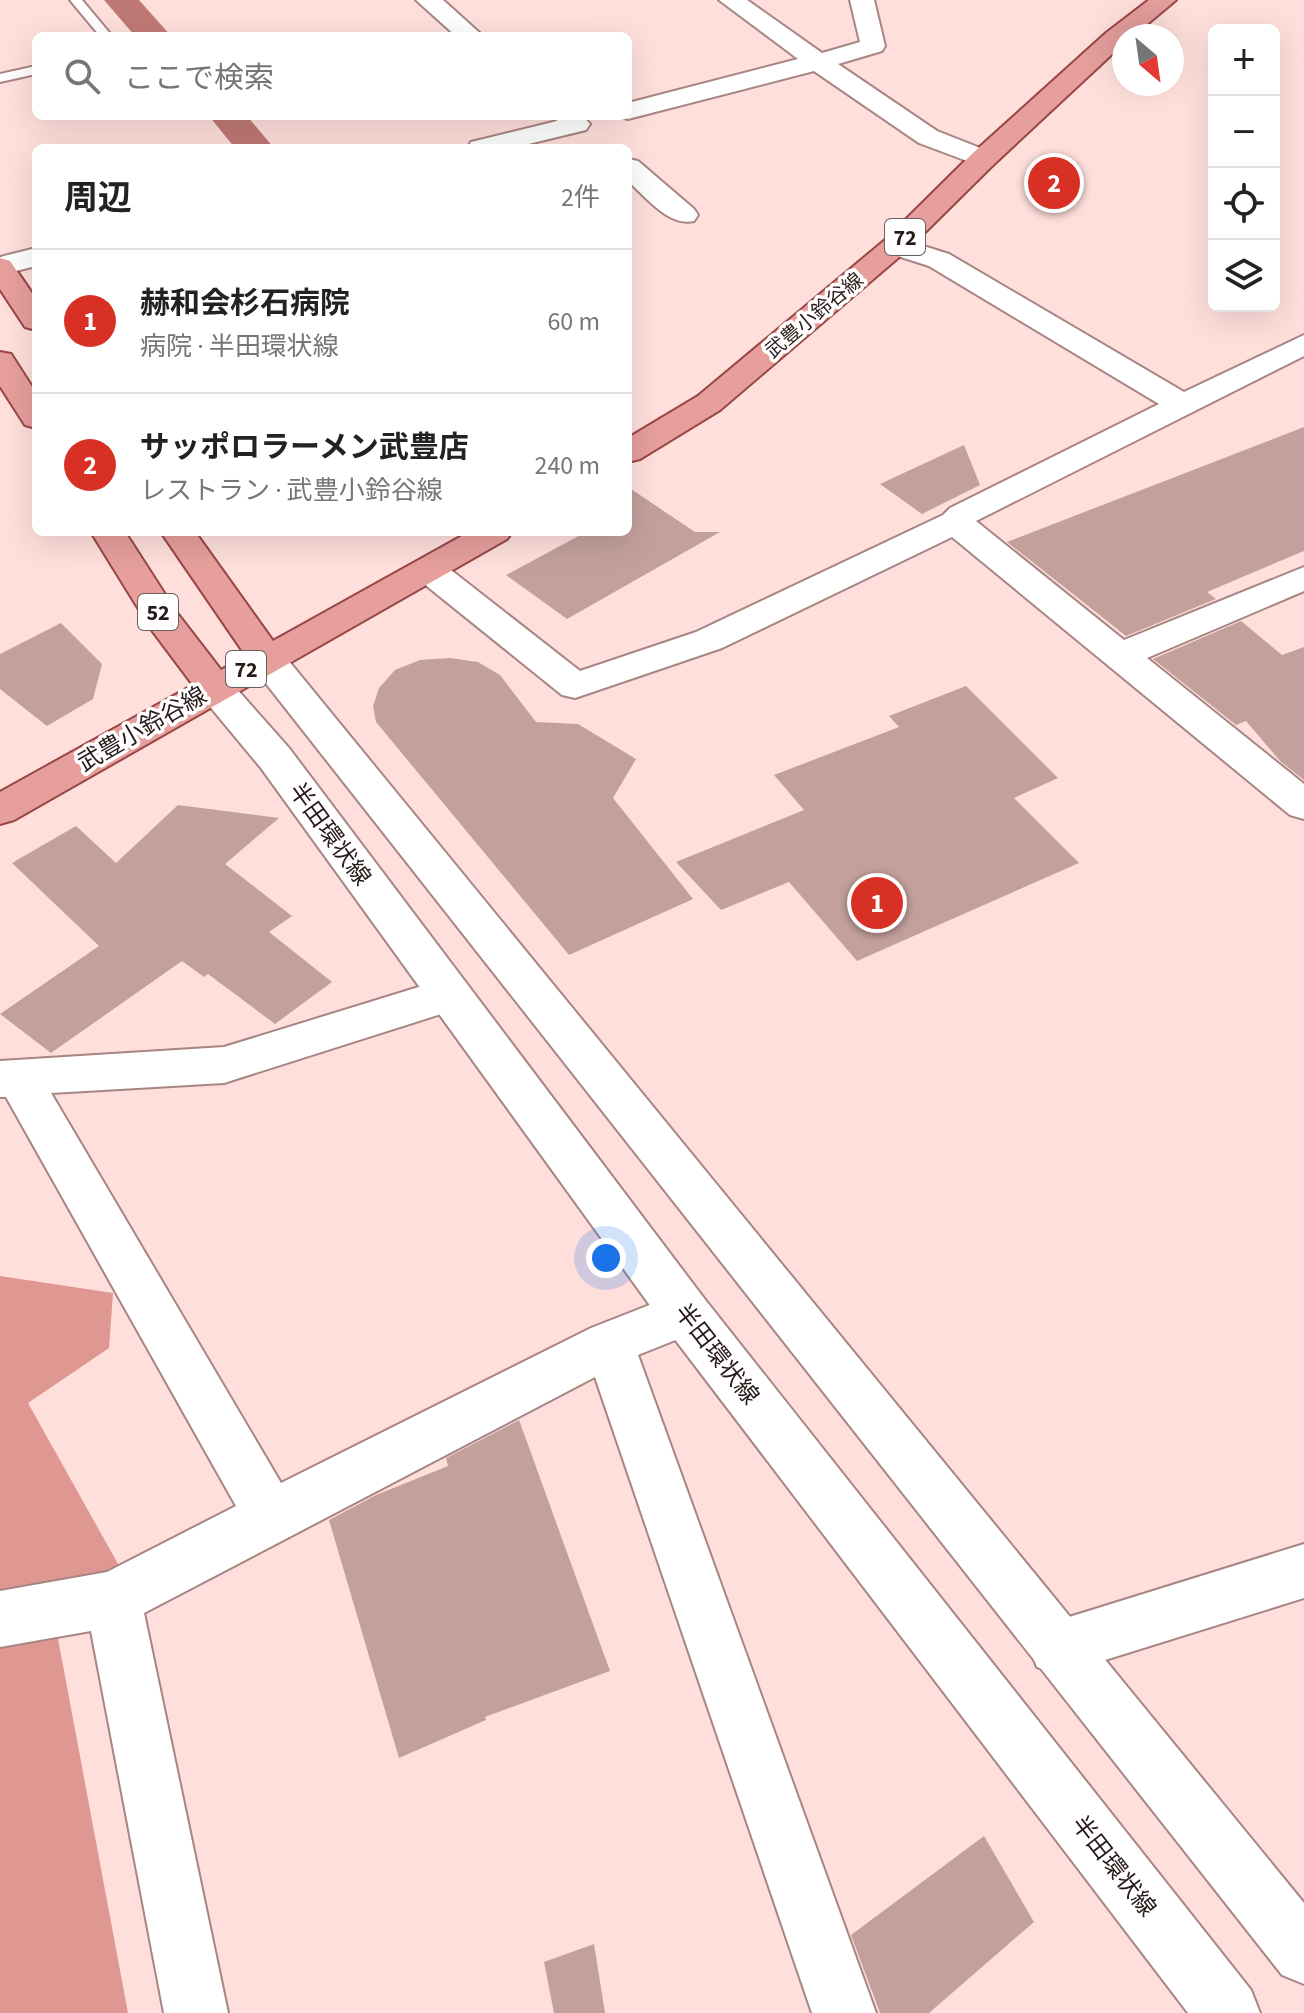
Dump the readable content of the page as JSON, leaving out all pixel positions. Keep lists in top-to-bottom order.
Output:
{
  "streets": {
    "main road": ["72", "武豊小鈴谷線", "52"],
    "street": ["半田環状線"]
  },
  "crossings": [
    ["武豊小鈴谷線", "52"],
    ["武豊小鈴谷線", "半田環状線"],
    ["52", "半田環状線"]
  ],
  "north": "bottom right",
  "page": {
    "map_buttons": ["+", "−"],
    "search": "ここで検索",
    "heading": ["周辺", "2件"],
    "pins": ["2", "1"],
    "list": [
      {
        "mark": "1",
        "name": "赫和会杉石病院",
        "note": "病院 · 半田環状線",
        "value": "60 m"
      },
      {
        "mark": "2",
        "name": "サッポロラーメン武豊店",
        "note": "レストラン · 武豊小鈴谷線",
        "value": "240 m"
      }
    ]
  }
}
